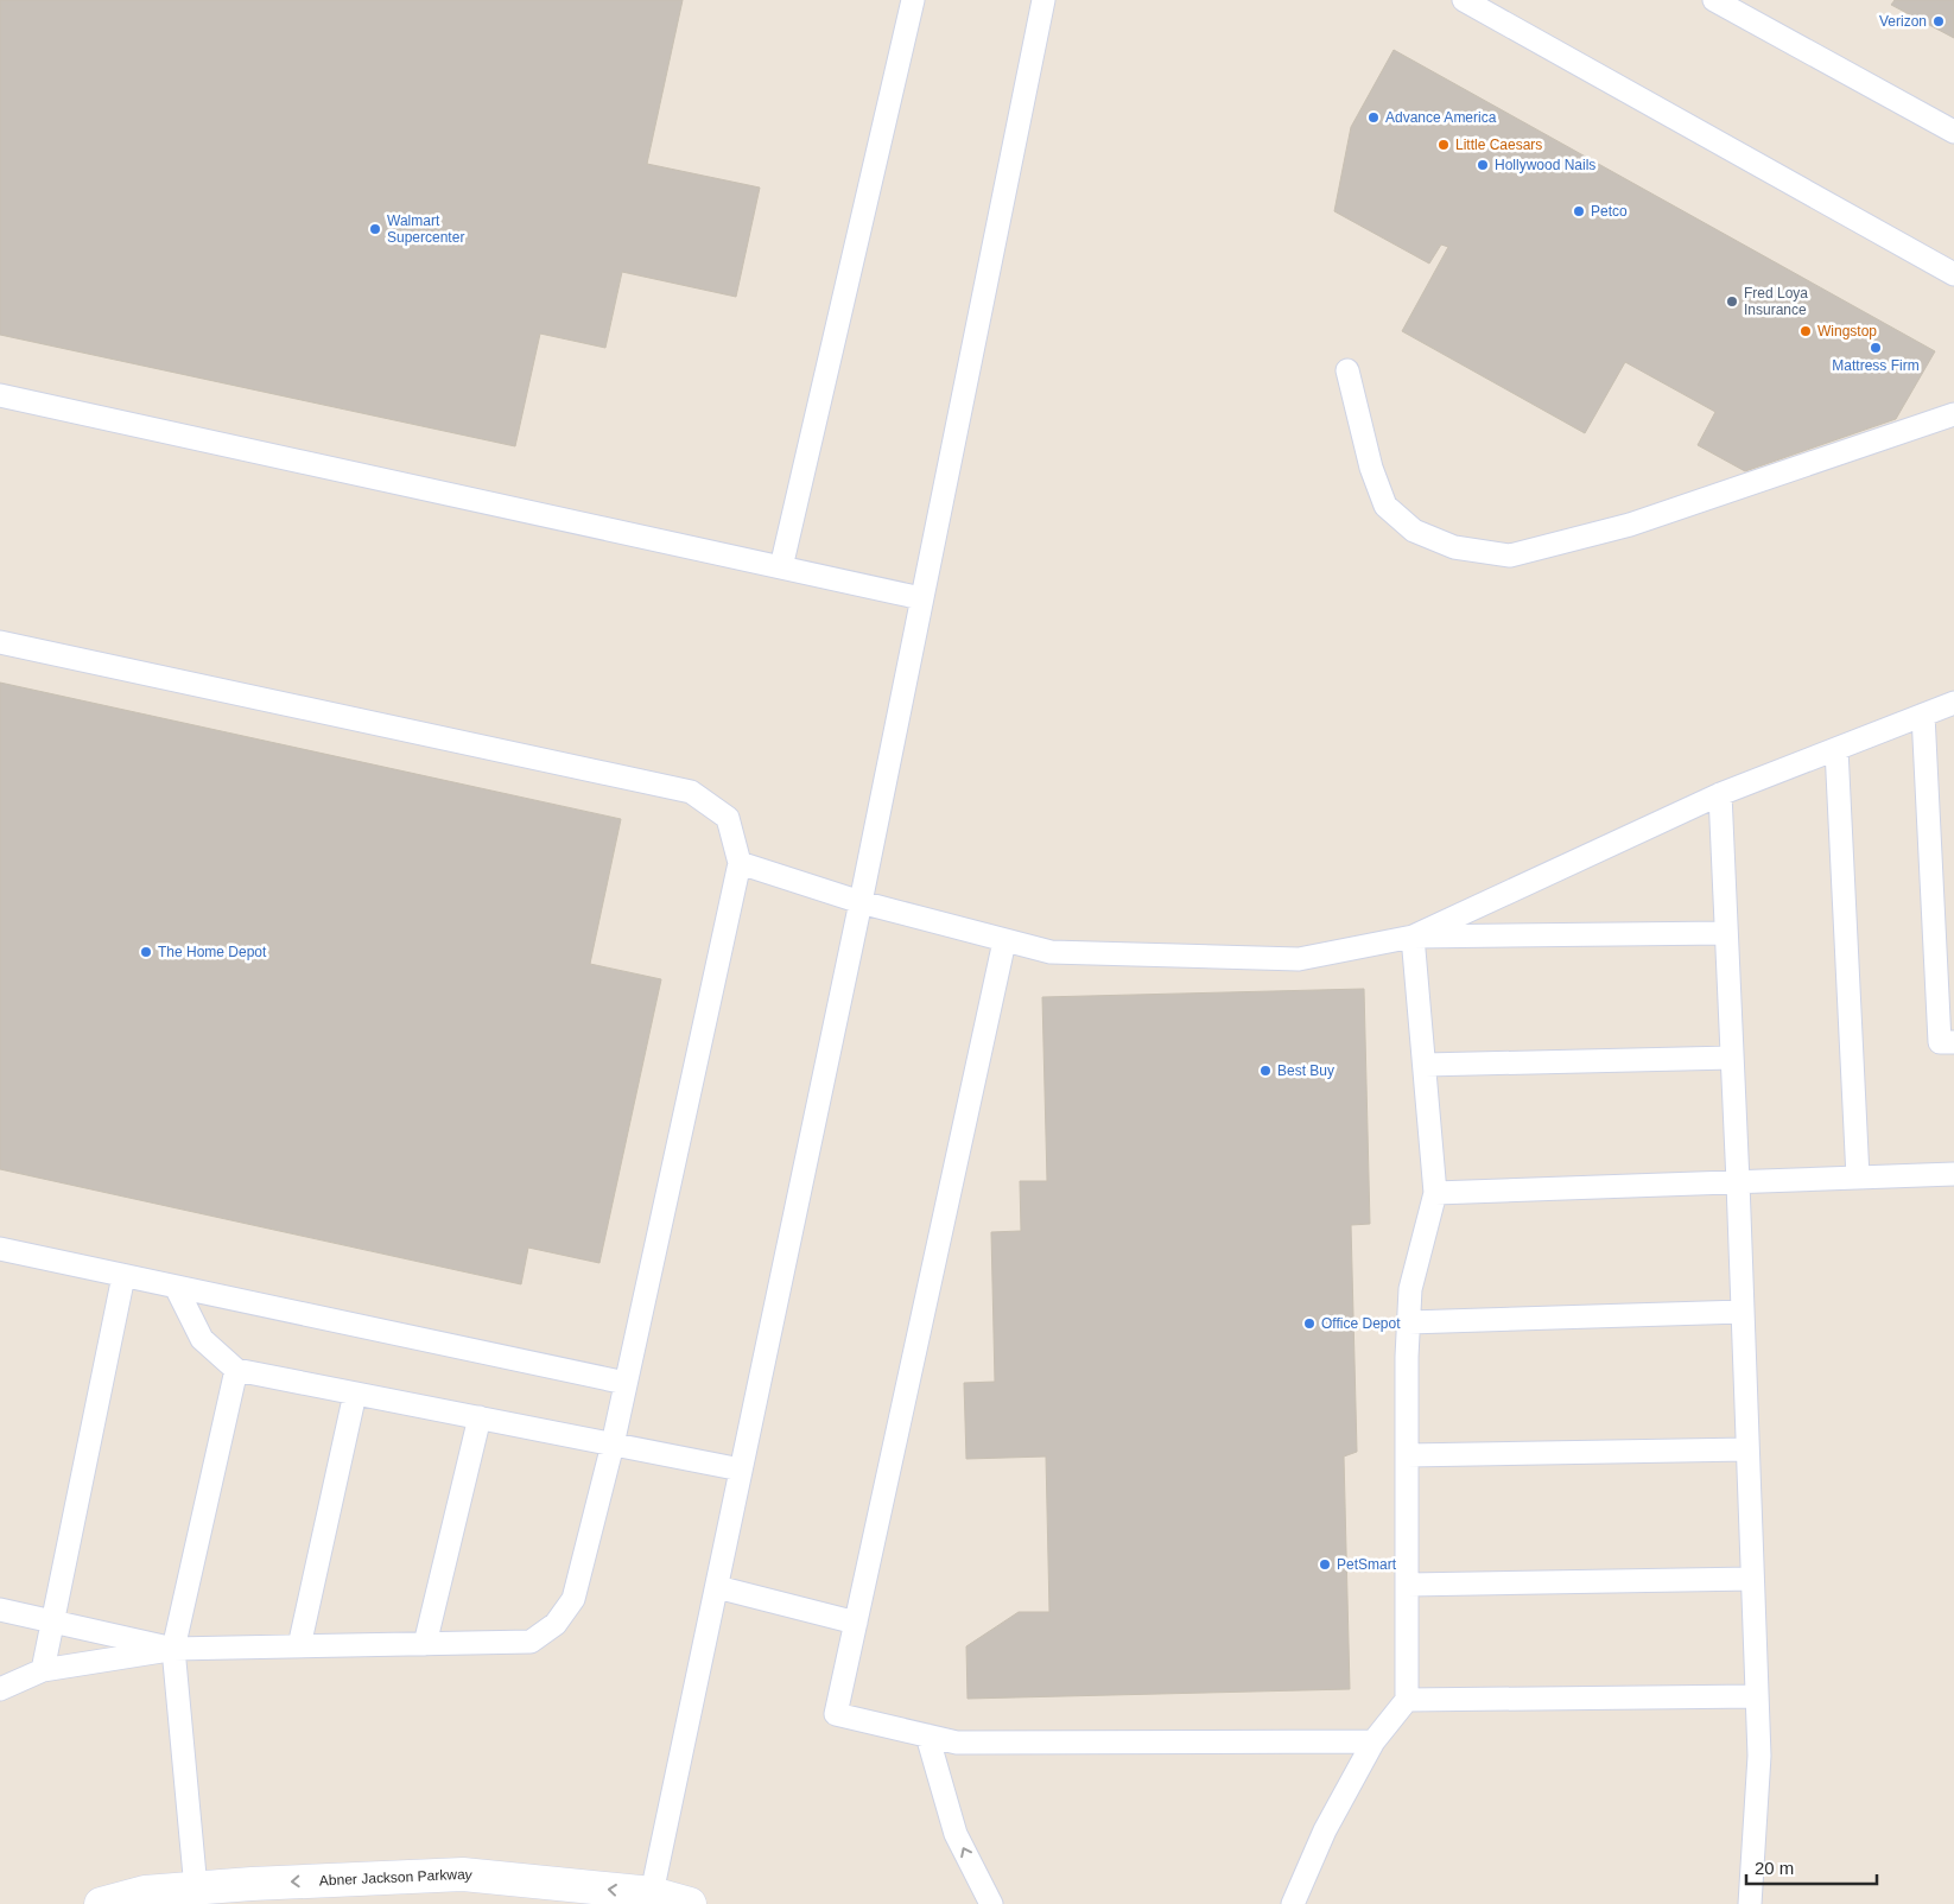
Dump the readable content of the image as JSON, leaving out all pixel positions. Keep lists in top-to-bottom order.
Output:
{
  "streets": {
    "street": ["Abner Jackson Parkway"]
  },
  "one_way": ["Abner Jackson Parkway"],
  "places": [
    "Verizon",
    "Advance America",
    "Little Caesars",
    "Hollywood Nails",
    "Petco",
    "Walmart Supercenter",
    "Fred Loya Insurance",
    "Wingstop",
    "Mattress Firm",
    "The Home Depot",
    "Best Buy",
    "Office Depot",
    "PetSmart"
  ],
  "scale_bar": "20 m"
}
